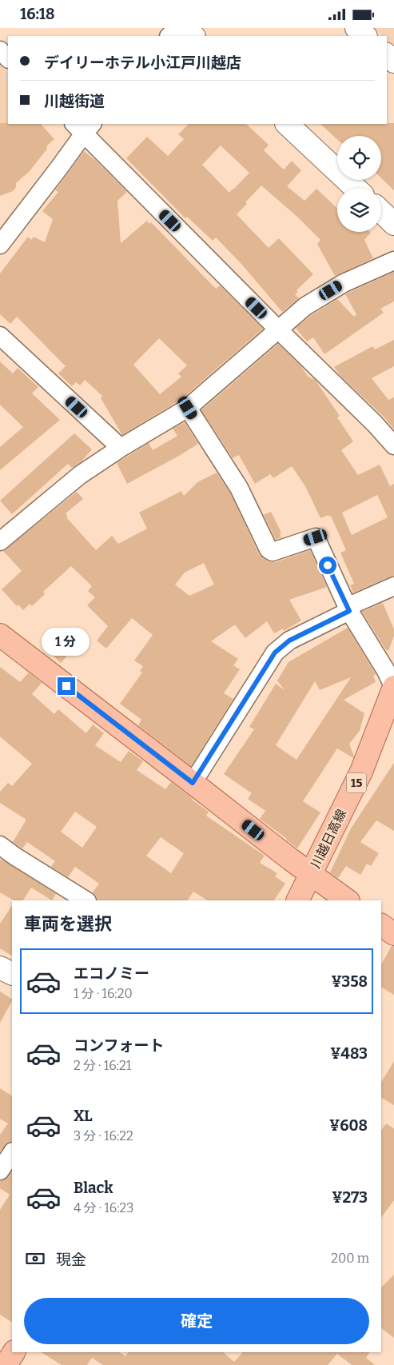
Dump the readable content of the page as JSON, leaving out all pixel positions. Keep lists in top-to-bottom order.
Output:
{
  "streets": {
    "main road": ["15", "川越日高線"]
  },
  "page": {
    "status": "16:18",
    "banner": ["デイリーホテル小江戸川越店", "川越街道"],
    "bubble": "1 分",
    "heading": "車両を選択",
    "list": [
      {
        "name": "エコノミー",
        "note": "1 分 · 16:20",
        "value": "¥358"
      },
      {
        "name": "コンフォート",
        "note": "2 分 · 16:21",
        "value": "¥483"
      },
      {
        "name": "XL",
        "note": "3 分 · 16:22",
        "value": "¥608"
      },
      {
        "name": "Black",
        "note": "4 分 · 16:23",
        "value": "¥273"
      }
    ],
    "pay": ["現金", "200 m"],
    "buttons": "確定"
  }
}
